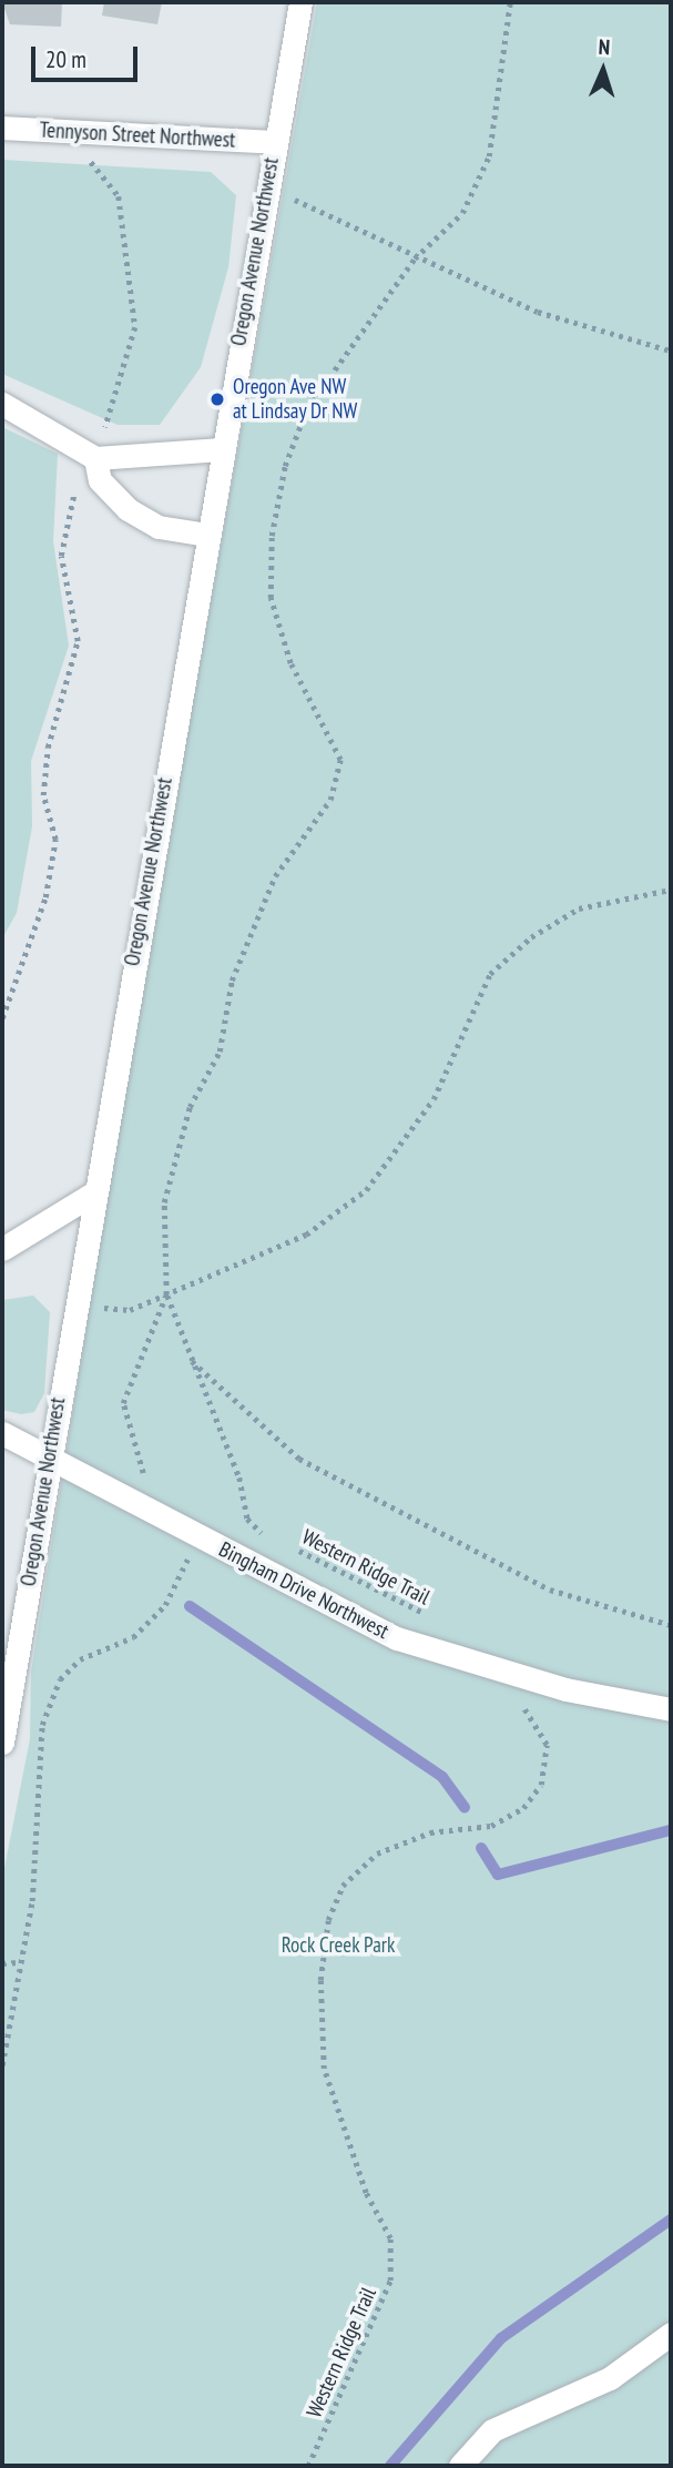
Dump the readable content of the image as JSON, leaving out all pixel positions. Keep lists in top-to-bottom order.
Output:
{
  "streets": {
    "street": ["Tennyson Street Northwest", "Oregon Avenue Northwest", "Bingham Drive Northwest"],
    "path": ["Western Ridge Trail"]
  },
  "crossings": [
    ["Tennyson Street Northwest", "Oregon Avenue Northwest"],
    ["Oregon Avenue Northwest", "Bingham Drive Northwest"],
    ["Western Ridge Trail", "Bingham Drive Northwest"]
  ],
  "parks": ["Rock Creek Park"],
  "places": ["Oregon Ave NW at Lindsay Dr NW"],
  "scale_bar": "20 m",
  "north": "top"
}
